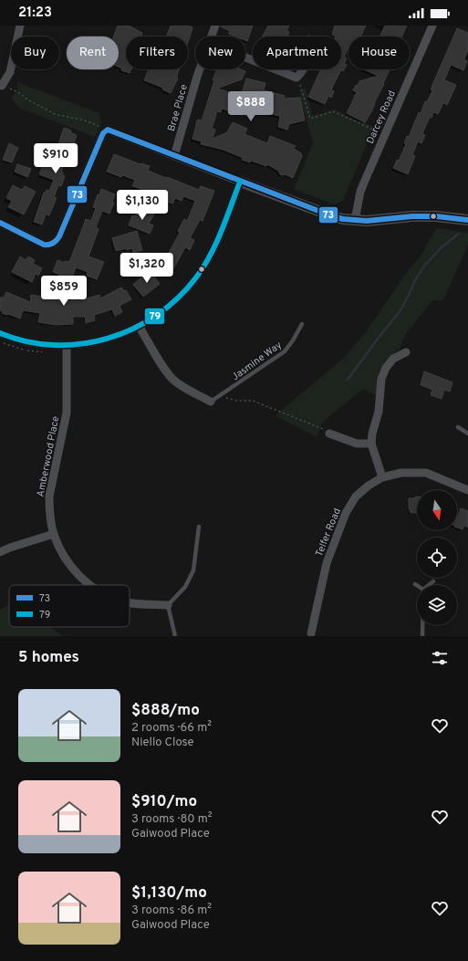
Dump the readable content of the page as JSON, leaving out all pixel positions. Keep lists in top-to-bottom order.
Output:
{
  "streets": {
    "street": [
      "Brae Place",
      "Darcey Road",
      "Amberwood Place",
      "Telfer Road"
    ],
    "lane": ["Jasmine Way"]
  },
  "lines": ["transit line 73", "transit line 79"],
  "legend": ["73", "79"],
  "north": "bottom",
  "page": {
    "status": "21:23",
    "chip": [
      "Buy",
      "Rent",
      "Filters",
      "New",
      "Apartment",
      "House"
    ],
    "price": [
      "$888",
      "$910",
      "$1,130",
      "$1,320",
      "$859"
    ],
    "heading": "5 homes",
    "list": [
      {
        "name": "$888/mo",
        "note": "2 rooms · 66 m² · Niello Close"
      },
      {
        "name": "$910/mo",
        "note": "3 rooms · 80 m² · Gaiwood Place"
      },
      {
        "name": "$1,130/mo",
        "note": "3 rooms · 86 m² · Gaiwood Place"
      }
    ]
  }
}
